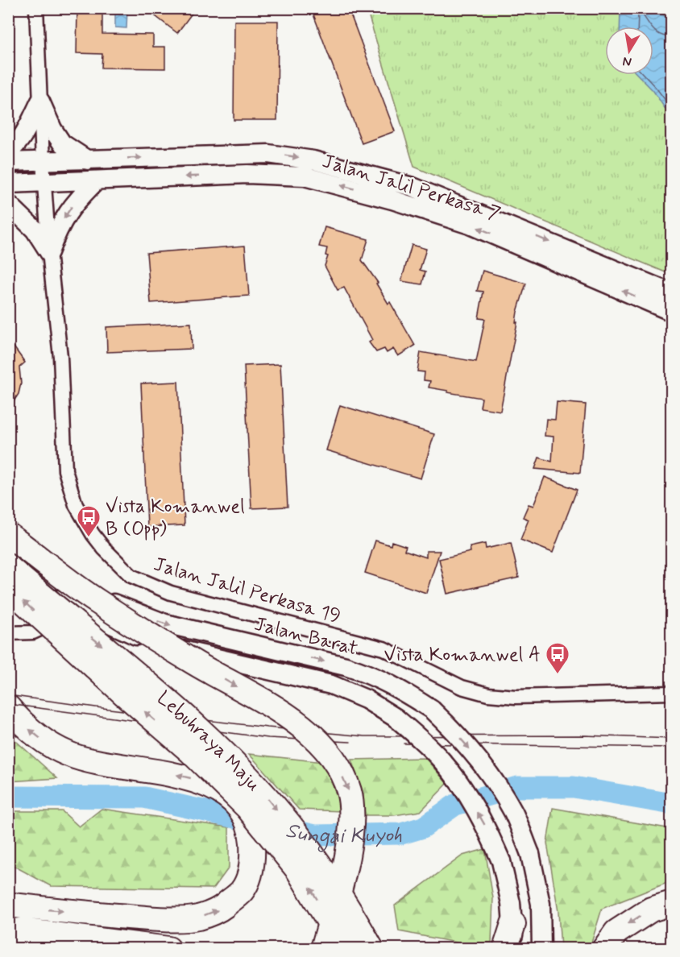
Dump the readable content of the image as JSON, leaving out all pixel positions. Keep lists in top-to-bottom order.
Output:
{
  "streets": {
    "highway": ["Lebuhraya Maju"],
    "street": ["Jalan Jalil Perkasa 7", "Jalan Jalil Perkasa 19", "Jalan Barat"]
  },
  "crossings": [
    ["Jalan Jalil Perkasa 7", "Jalan Jalil Perkasa 19"]
  ],
  "water": ["Sungai Kuyoh"],
  "places": {
    "bus stop": ["Vista Komanwel B (Opp)", "Vista Komanwel A"]
  },
  "north": "bottom"
}
